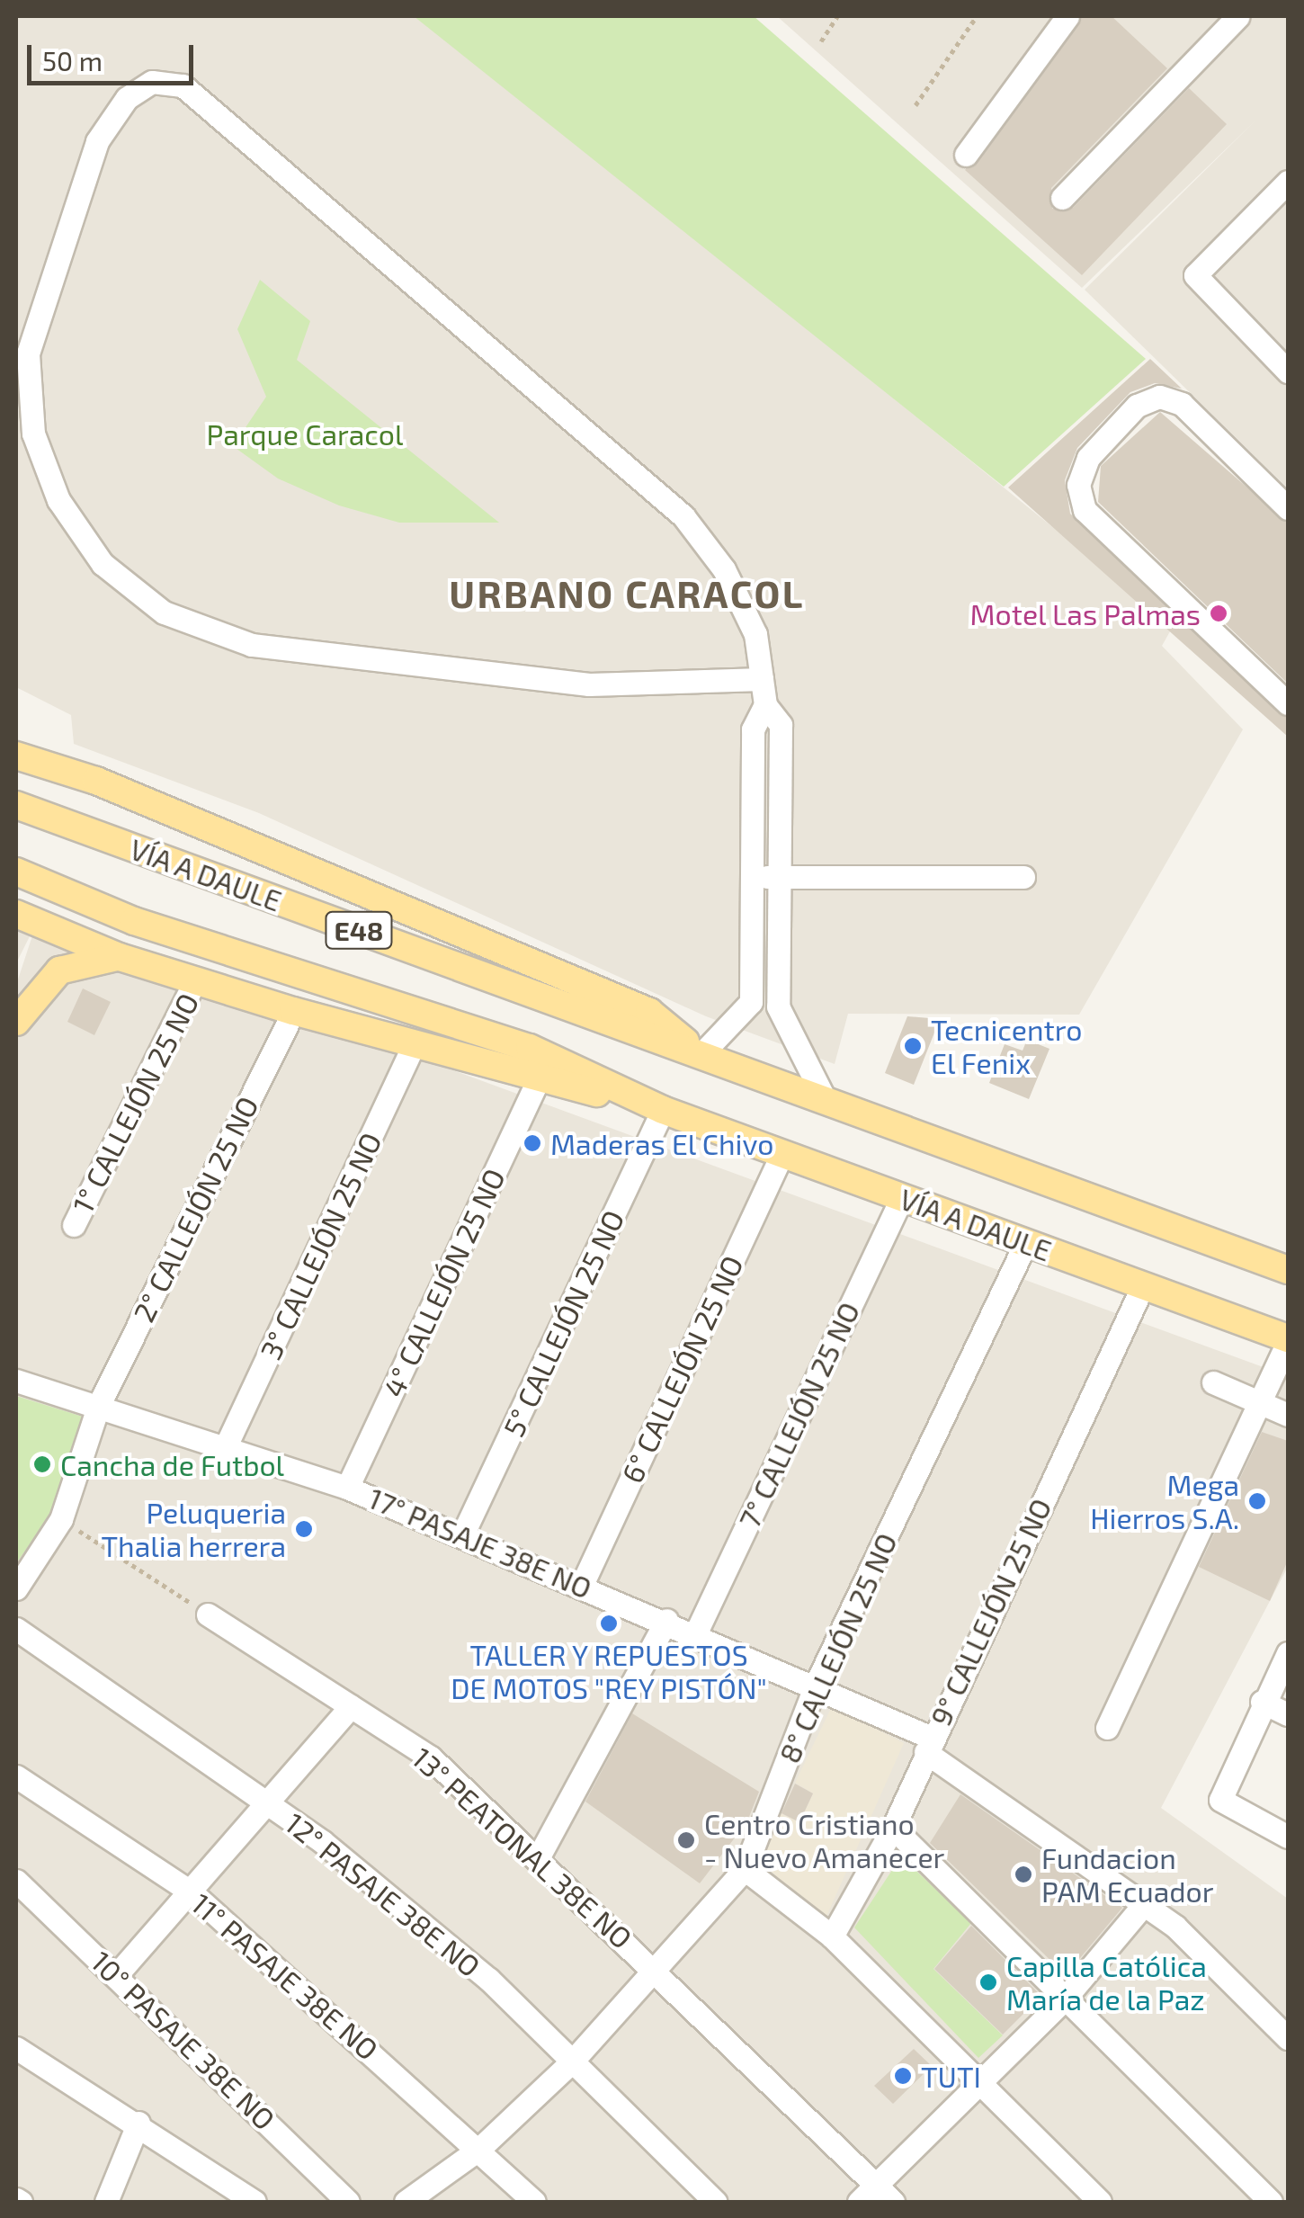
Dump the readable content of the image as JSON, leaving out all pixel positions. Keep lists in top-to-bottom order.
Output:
{
  "streets": {
    "main road": ["VÍA A DAULE", "E48"],
    "street": [
      "1° CALLEJÓN 25 NO",
      "2° CALLEJÓN 25 NO",
      "3° CALLEJÓN 25 NO",
      "4° CALLEJÓN 25 NO",
      "5° CALLEJÓN 25 NO",
      "6° CALLEJÓN 25 NO",
      "7° CALLEJÓN 25 NO",
      "17° PASAJE 38E NO",
      "9° CALLEJÓN 25 NO",
      "8° CALLEJÓN 25 NO",
      "13° PEATONAL 38E NO",
      "12° PASAJE 38E NO",
      "11° PASAJE 38E NO",
      "10° PASAJE 38E NO"
    ]
  },
  "crossings": [
    ["VÍA A DAULE", "E48"],
    ["VÍA A DAULE", "1° CALLEJÓN 25 NO"],
    ["VÍA A DAULE", "2° CALLEJÓN 25 NO"],
    ["VÍA A DAULE", "3° CALLEJÓN 25 NO"],
    ["VÍA A DAULE", "4° CALLEJÓN 25 NO"],
    ["VÍA A DAULE", "5° CALLEJÓN 25 NO"],
    ["VÍA A DAULE", "6° CALLEJÓN 25 NO"],
    ["VÍA A DAULE", "7° CALLEJÓN 25 NO"],
    ["VÍA A DAULE", "9° CALLEJÓN 25 NO"],
    ["VÍA A DAULE", "8° CALLEJÓN 25 NO"],
    ["2° CALLEJÓN 25 NO", "17° PASAJE 38E NO"],
    ["3° CALLEJÓN 25 NO", "17° PASAJE 38E NO"],
    ["4° CALLEJÓN 25 NO", "17° PASAJE 38E NO"],
    ["5° CALLEJÓN 25 NO", "17° PASAJE 38E NO"],
    ["6° CALLEJÓN 25 NO", "17° PASAJE 38E NO"],
    ["7° CALLEJÓN 25 NO", "17° PASAJE 38E NO"],
    ["17° PASAJE 38E NO", "9° CALLEJÓN 25 NO"],
    ["17° PASAJE 38E NO", "8° CALLEJÓN 25 NO"],
    ["8° CALLEJÓN 25 NO", "13° PEATONAL 38E NO"],
    ["8° CALLEJÓN 25 NO", "12° PASAJE 38E NO"],
    ["8° CALLEJÓN 25 NO", "11° PASAJE 38E NO"]
  ],
  "districts": ["URBANO CARACOL"],
  "parks": ["Parque Caracol"],
  "places": [
    "Motel Las Palmas",
    "Tecnicentro El Fenix",
    "Maderas El Chivo",
    "Cancha de Futbol",
    "Mega Hierros S.A.",
    "Peluqueria Thalia herrera",
    "TALLER Y REPUESTOS DE MOTOS \"REY PISTÓN\"",
    "Centro Cristiano - Nuevo Amanecer",
    "Fundacion PAM Ecuador",
    "Capilla Católica María de la Paz",
    "TUTI"
  ],
  "scale_bar": "50 m"
}
